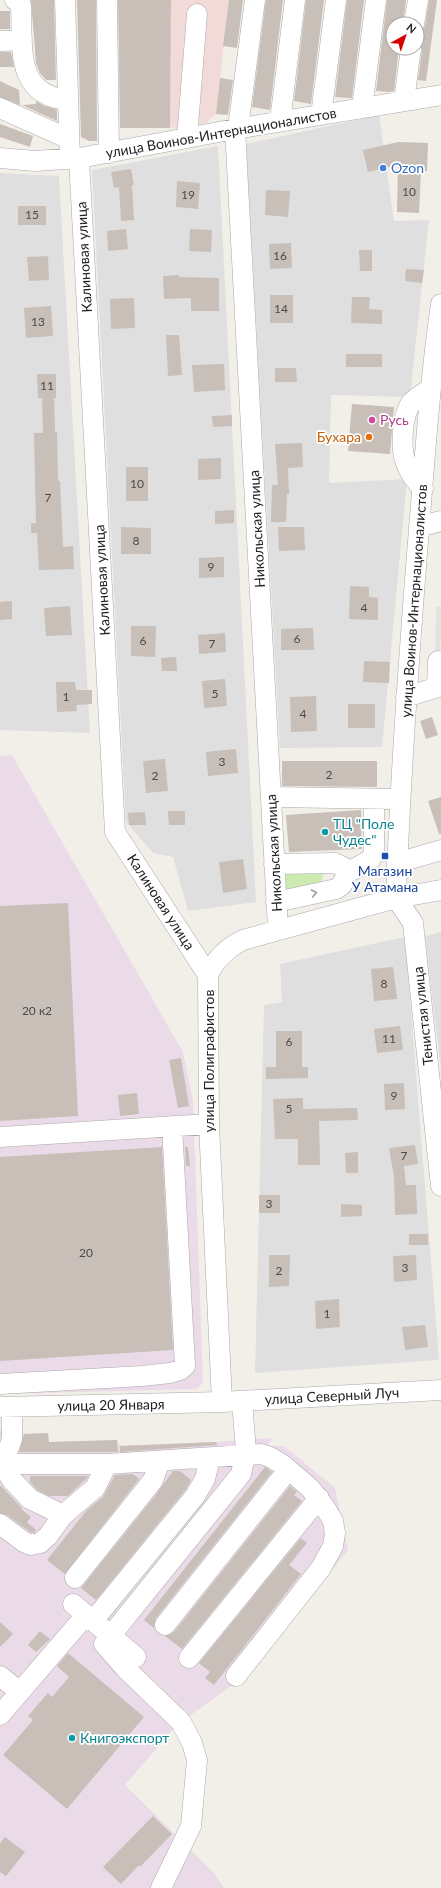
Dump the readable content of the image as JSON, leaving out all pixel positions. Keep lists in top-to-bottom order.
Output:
{
  "streets": {
    "street": [
      "улица Воинов-Интернационалистов",
      "Калиновая улица",
      "Никольская улица",
      "Тенистая улица",
      "улица Полиграфистов",
      "улица Северный Луч",
      "улица 20 Января"
    ]
  },
  "crossings": [
    ["улица Воинов-Интернационалистов", "Калиновая улица"],
    ["улица Воинов-Интернационалистов", "Никольская улица"],
    ["улица Воинов-Интернационалистов", "Тенистая улица"],
    ["улица Воинов-Интернационалистов", "улица Полиграфистов"],
    ["Калиновая улица", "улица Полиграфистов"],
    ["Никольская улица", "улица Полиграфистов"],
    ["Тенистая улица", "улица Полиграфистов"],
    ["улица Полиграфистов", "улица Северный Луч"],
    ["улица Полиграфистов", "улица 20 Января"],
    ["улица Северный Луч", "улица 20 Января"]
  ],
  "places": {
    "other": [
      "Ozon",
      "Русь",
      "Бухара",
      "ТЦ \"Поле Чудес\"",
      "Книгоэкспорт"
    ],
    "transit": ["Магазин У Атамана"]
  },
  "house_numbers": [
    "10",
    "19",
    "15",
    "16",
    "14",
    "13",
    "11",
    "10",
    "7",
    "8",
    "9",
    "4",
    "6",
    "6",
    "7",
    "5",
    "1",
    "4",
    "3",
    "2",
    "2",
    "8",
    "20 к2",
    "11",
    "6",
    "9",
    "5",
    "7",
    "3",
    "20",
    "3",
    "2",
    "1"
  ],
  "north": "top right"
}
